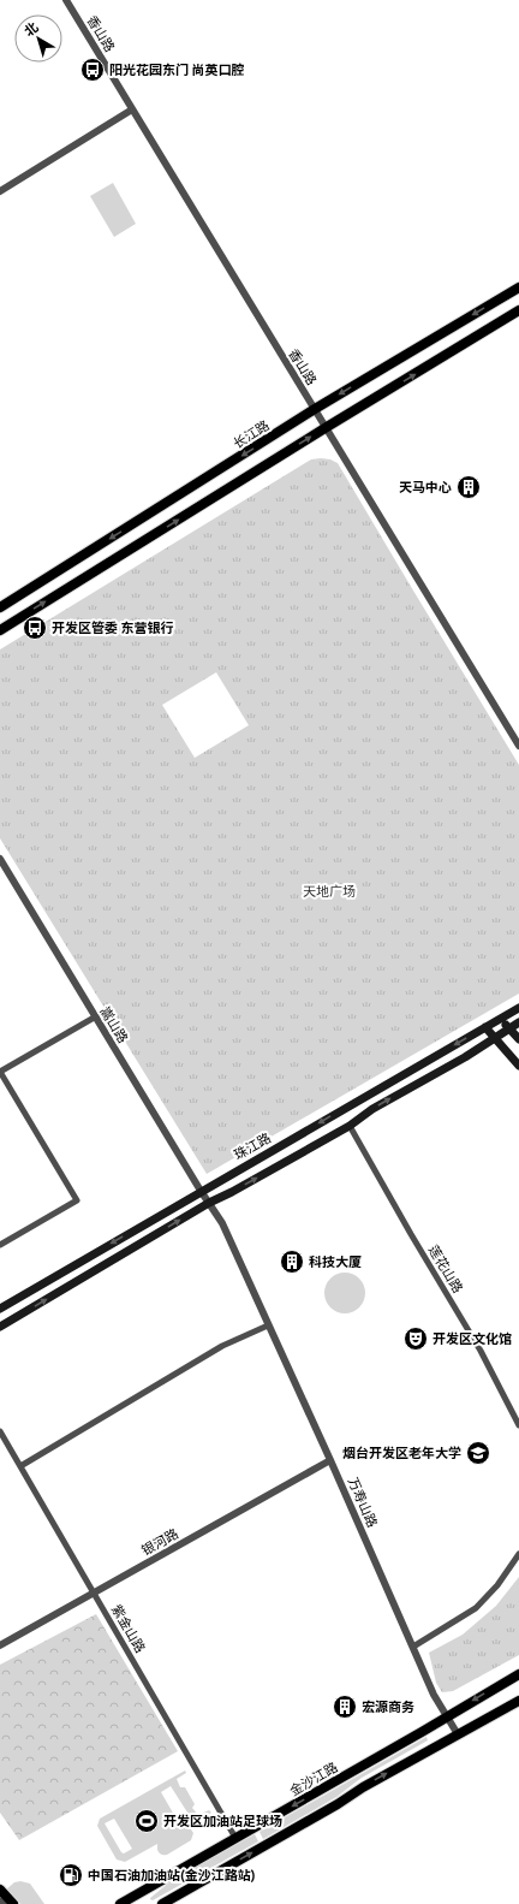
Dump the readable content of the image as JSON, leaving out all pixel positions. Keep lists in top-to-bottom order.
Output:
{
  "streets": {
    "main road": ["长江路", "珠江路", "金沙江路"],
    "street": [
      "香山路",
      "嵩山路",
      "莲花山路",
      "万寿山路",
      "银河路",
      "紫金山路"
    ]
  },
  "crossings": [
    ["香山路", "长江路"],
    ["嵩山路", "珠江路"],
    ["嵩山路", "万寿山路"],
    ["万寿山路", "银河路"],
    ["万寿山路", "金沙江路"],
    ["银河路", "紫金山路"],
    ["紫金山路", "金沙江路"]
  ],
  "parks": ["天地广场"],
  "places": {
    "bus stop": ["阳光花园东门 尚英口腔", "开发区管委 东营银行"],
    "building": ["天马中心", "科技大厦", "宏源商务"],
    "theatre": ["开发区文化馆"],
    "school or university": ["烟台开发区老年大学"],
    "sports": ["开发区加油站足球场"],
    "fuel station": ["中国石油加油站(金沙江路站)"]
  },
  "north": "top left"
}
